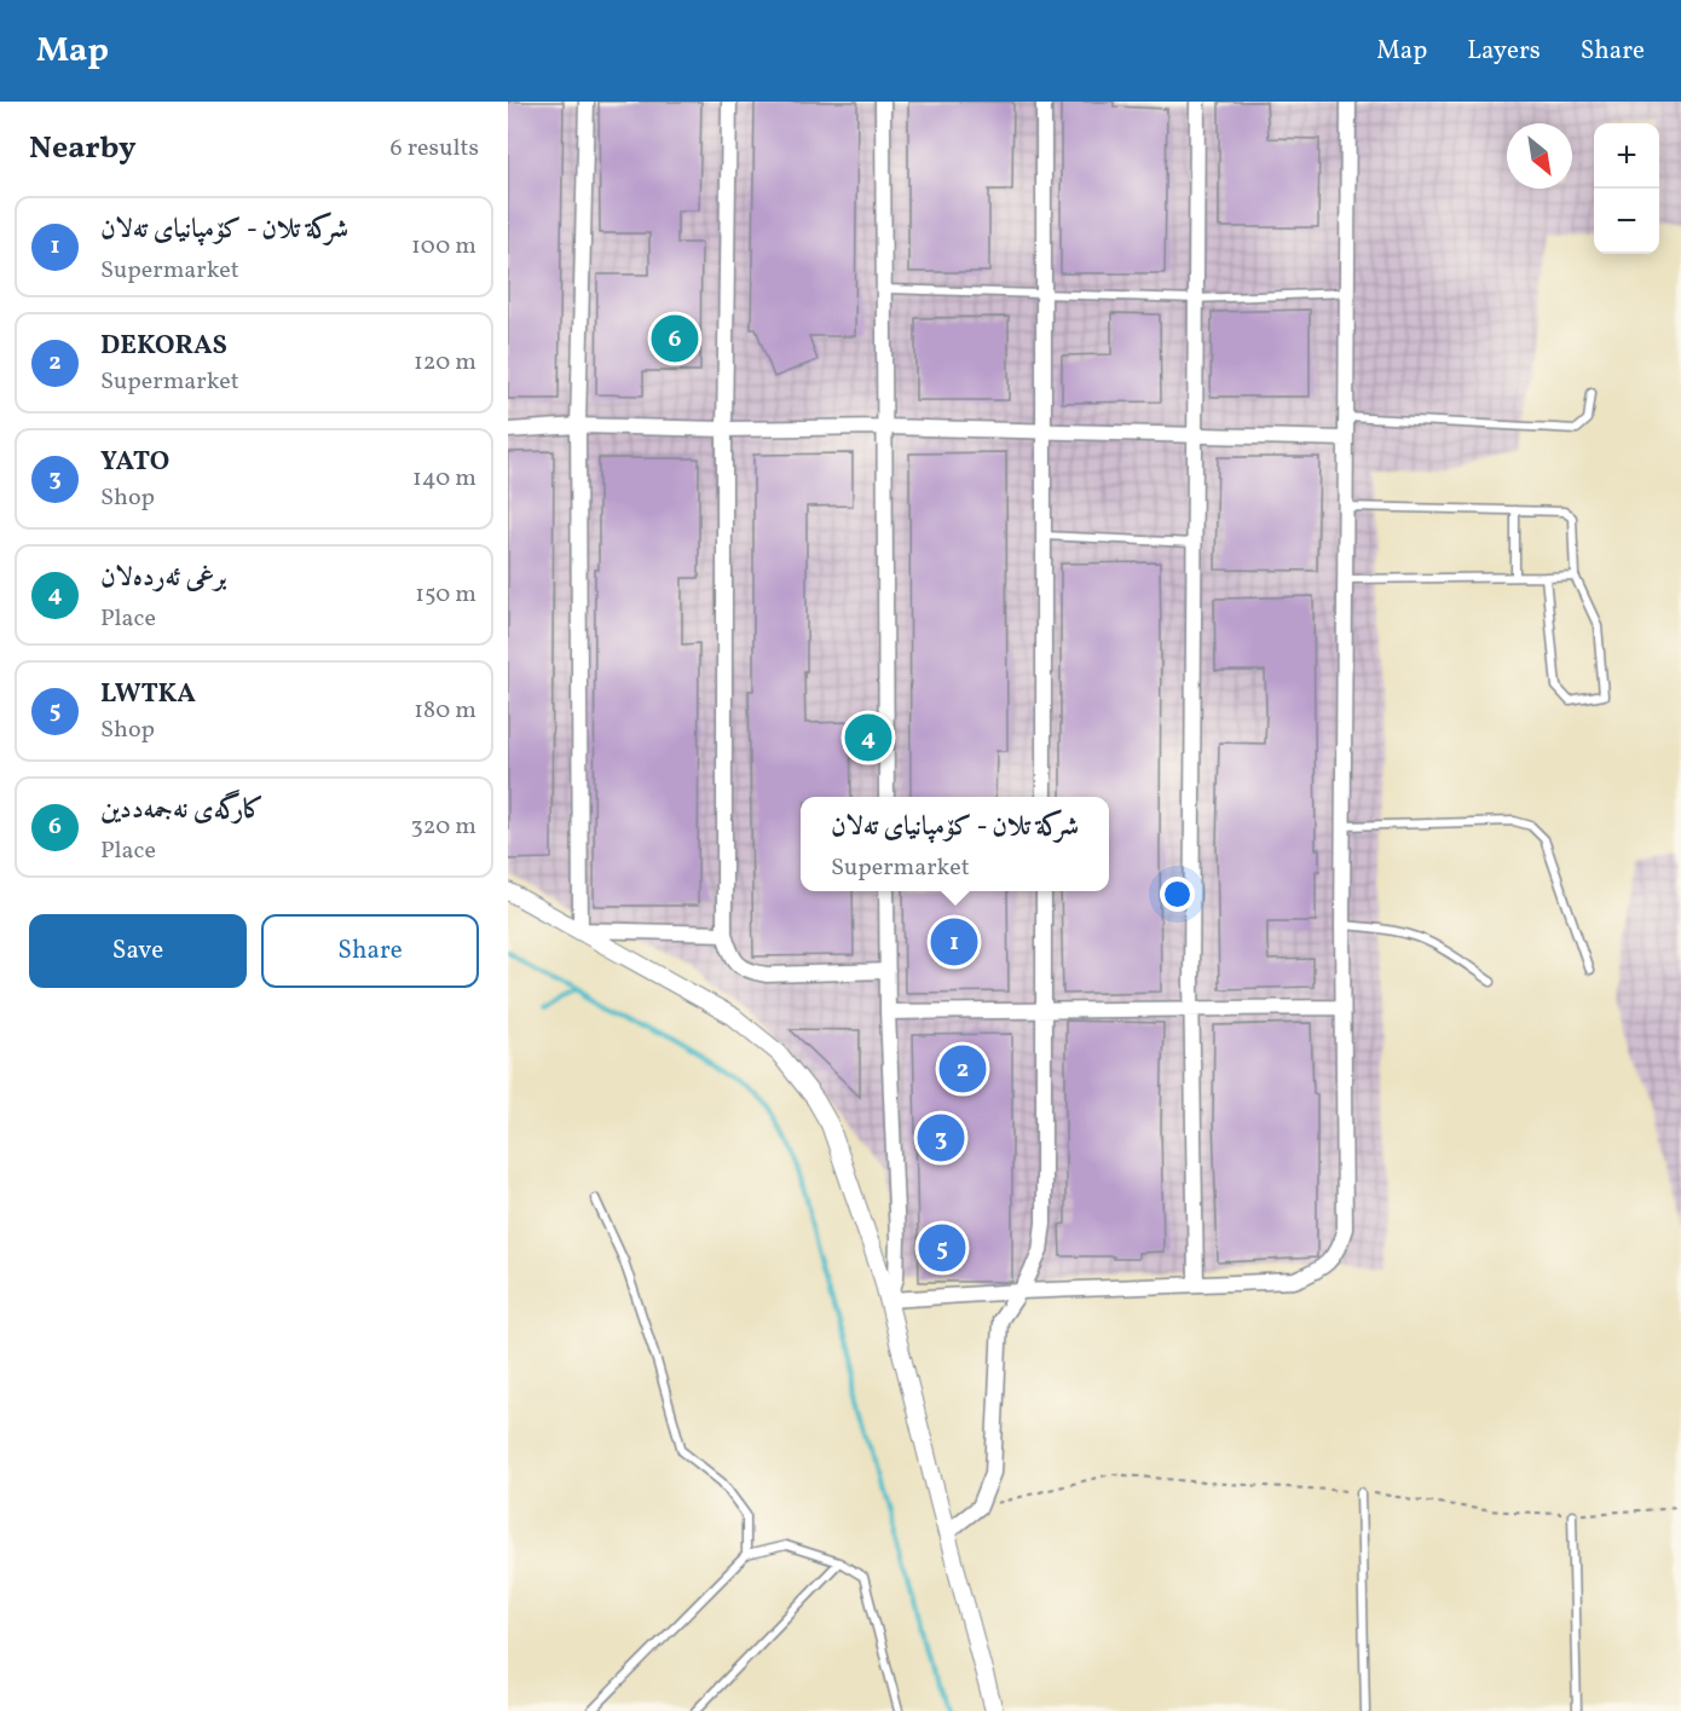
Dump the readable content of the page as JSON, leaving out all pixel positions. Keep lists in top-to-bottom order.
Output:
{
  "north": "bottom right",
  "page": {
    "header": "Map",
    "nav": ["Map", "Layers", "Share"],
    "heading": ["Nearby", "6 results"],
    "map_buttons": ["+", "−"],
    "list": [
      {
        "mark": "1",
        "name": "شركة تلان - کۆمپانیای تەلان",
        "note": "Supermarket",
        "value": "100 m"
      },
      {
        "mark": "2",
        "name": "DEKORAS",
        "note": "Supermarket",
        "value": "120 m"
      },
      {
        "mark": "3",
        "name": "YATO",
        "note": "Shop",
        "value": "140 m"
      },
      {
        "mark": "4",
        "name": "برغی ئەردەلان",
        "note": "Place",
        "value": "150 m"
      },
      {
        "mark": "5",
        "name": "LWTKA",
        "note": "Shop",
        "value": "180 m"
      },
      {
        "mark": "6",
        "name": "کارگەی نەجمەددین",
        "note": "Place",
        "value": "320 m"
      }
    ],
    "pins": [
      "6",
      "4",
      "1",
      "2",
      "3",
      "5"
    ],
    "popup": ["شركة تلان - کۆمپانیای تەلان", "Supermarket"],
    "buttons": ["Save", "Share"]
  }
}
